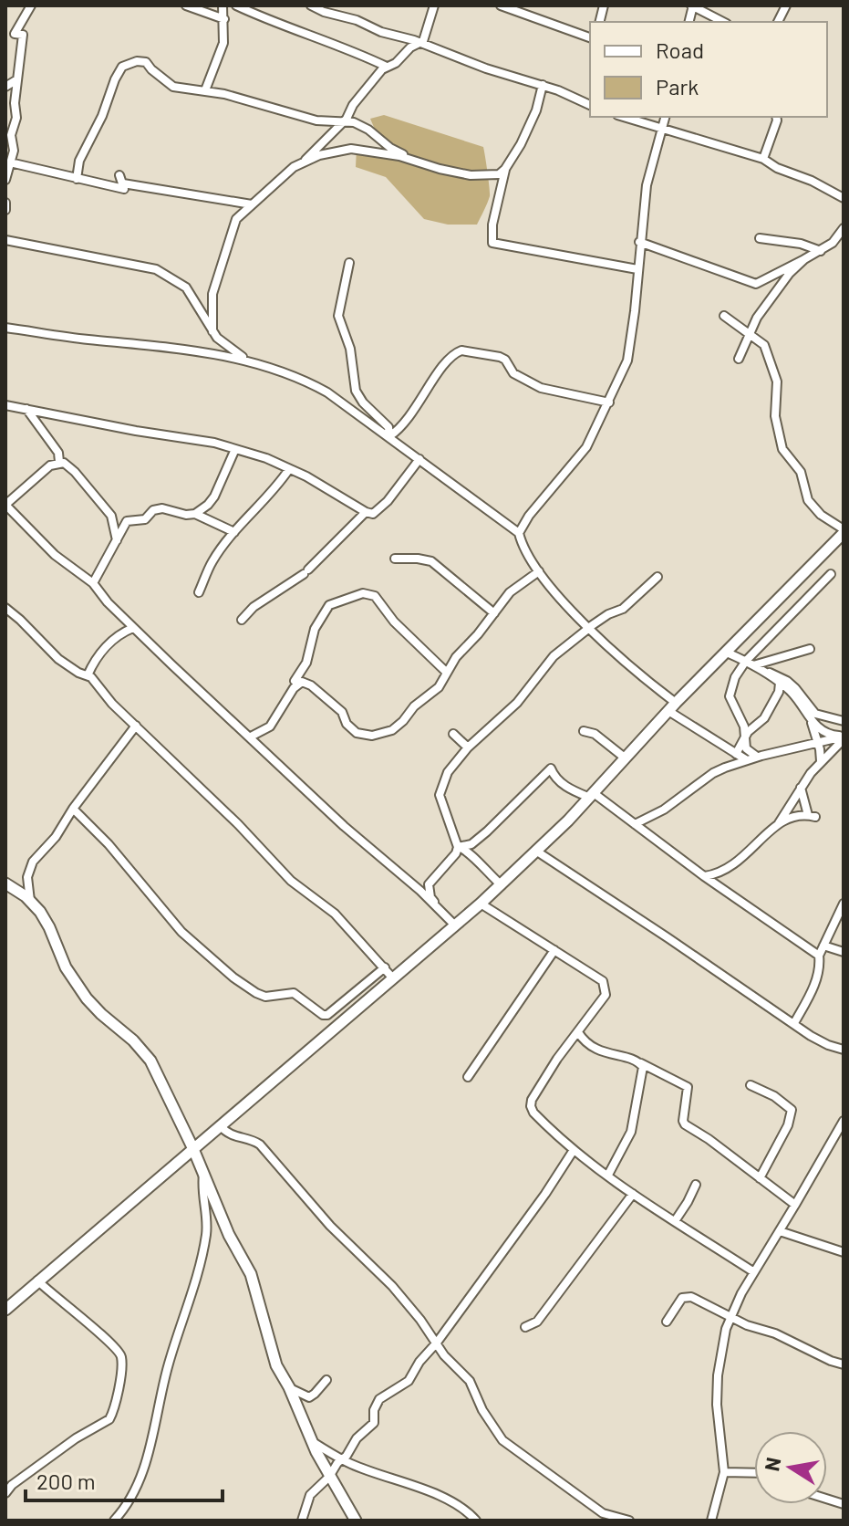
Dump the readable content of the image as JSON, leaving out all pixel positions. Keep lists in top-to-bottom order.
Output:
{
  "legend": ["Road", "Park"],
  "scale_bar": "200 m",
  "north": "left"
}
